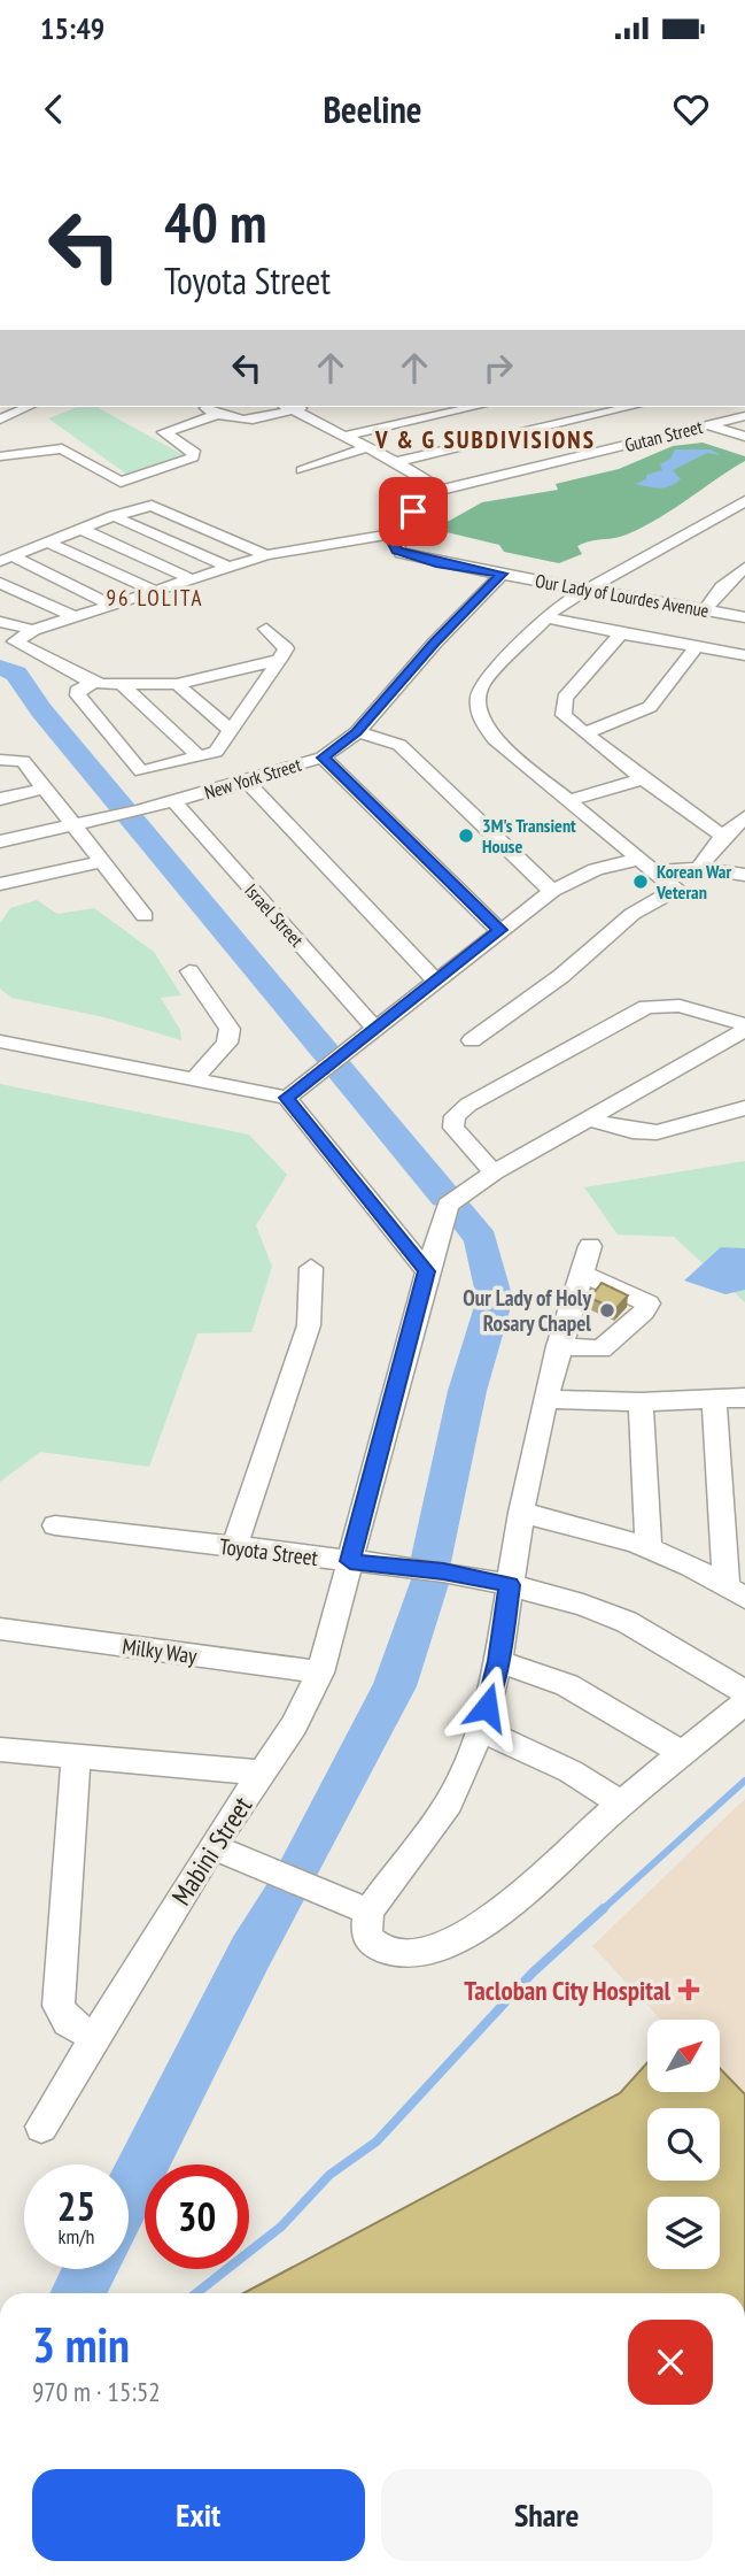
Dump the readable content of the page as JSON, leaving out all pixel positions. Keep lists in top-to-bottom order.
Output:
{
  "streets": {
    "street": [
      "Gutan Street",
      "Our Lady of Lourdes Avenue",
      "New York Street",
      "Israel Street",
      "Toyota Street",
      "Milky Way",
      "Mabini Street"
    ]
  },
  "crossings": [
    ["Our Lady of Lourdes Avenue", "New York Street"],
    ["New York Street", "Israel Street"],
    ["Toyota Street", "Mabini Street"],
    ["Milky Way", "Mabini Street"]
  ],
  "districts": ["V & G SUBDIVISIONS", "96 LOLITA"],
  "places": {
    "other": ["3M's Transient House", "Korean War Veteran", "Our Lady of Holy Rosary Chapel"],
    "health": ["Tacloban City Hospital"]
  },
  "north": "top right",
  "page": {
    "status": "15:49",
    "header": "Beeline",
    "turn": ["40 m", "Toyota Street"],
    "speed": "25 km/h",
    "limit": "30",
    "heading": ["3 min", "970 m · 15:52"],
    "buttons": ["Exit", "Share"]
  }
}
